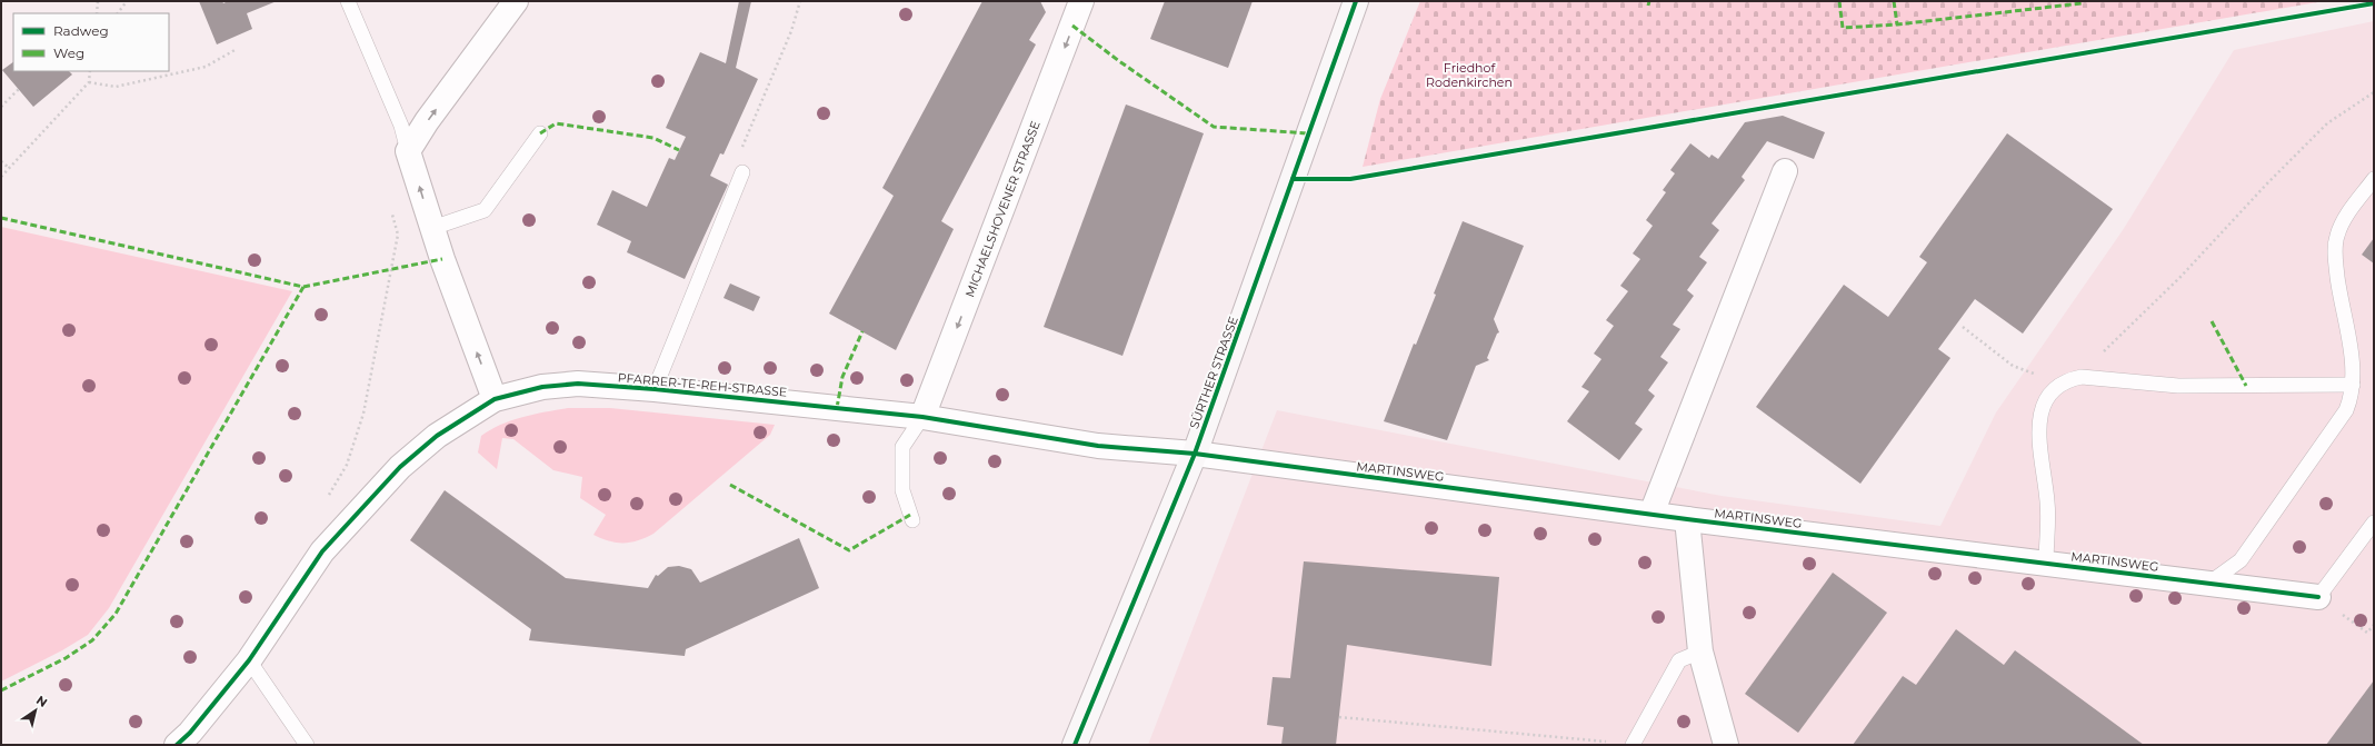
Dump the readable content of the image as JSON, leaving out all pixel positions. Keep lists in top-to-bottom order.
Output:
{
  "streets": {
    "street": [
      "MICHAELSHOVENER STRASSE",
      "SÜRTHER STRASSE",
      "PFARRER-TE-REH-STRASSE",
      "MARTINSWEG"
    ]
  },
  "crossings": [
    ["MICHAELSHOVENER STRASSE", "PFARRER-TE-REH-STRASSE"],
    ["SÜRTHER STRASSE", "PFARRER-TE-REH-STRASSE"],
    ["SÜRTHER STRASSE", "MARTINSWEG"],
    ["PFARRER-TE-REH-STRASSE", "MARTINSWEG"]
  ],
  "one_way": ["MICHAELSHOVENER STRASSE"],
  "parks": ["Friedhof Rodenkirchen"],
  "legend": ["Radweg", "Weg"],
  "north": "top right"
}
